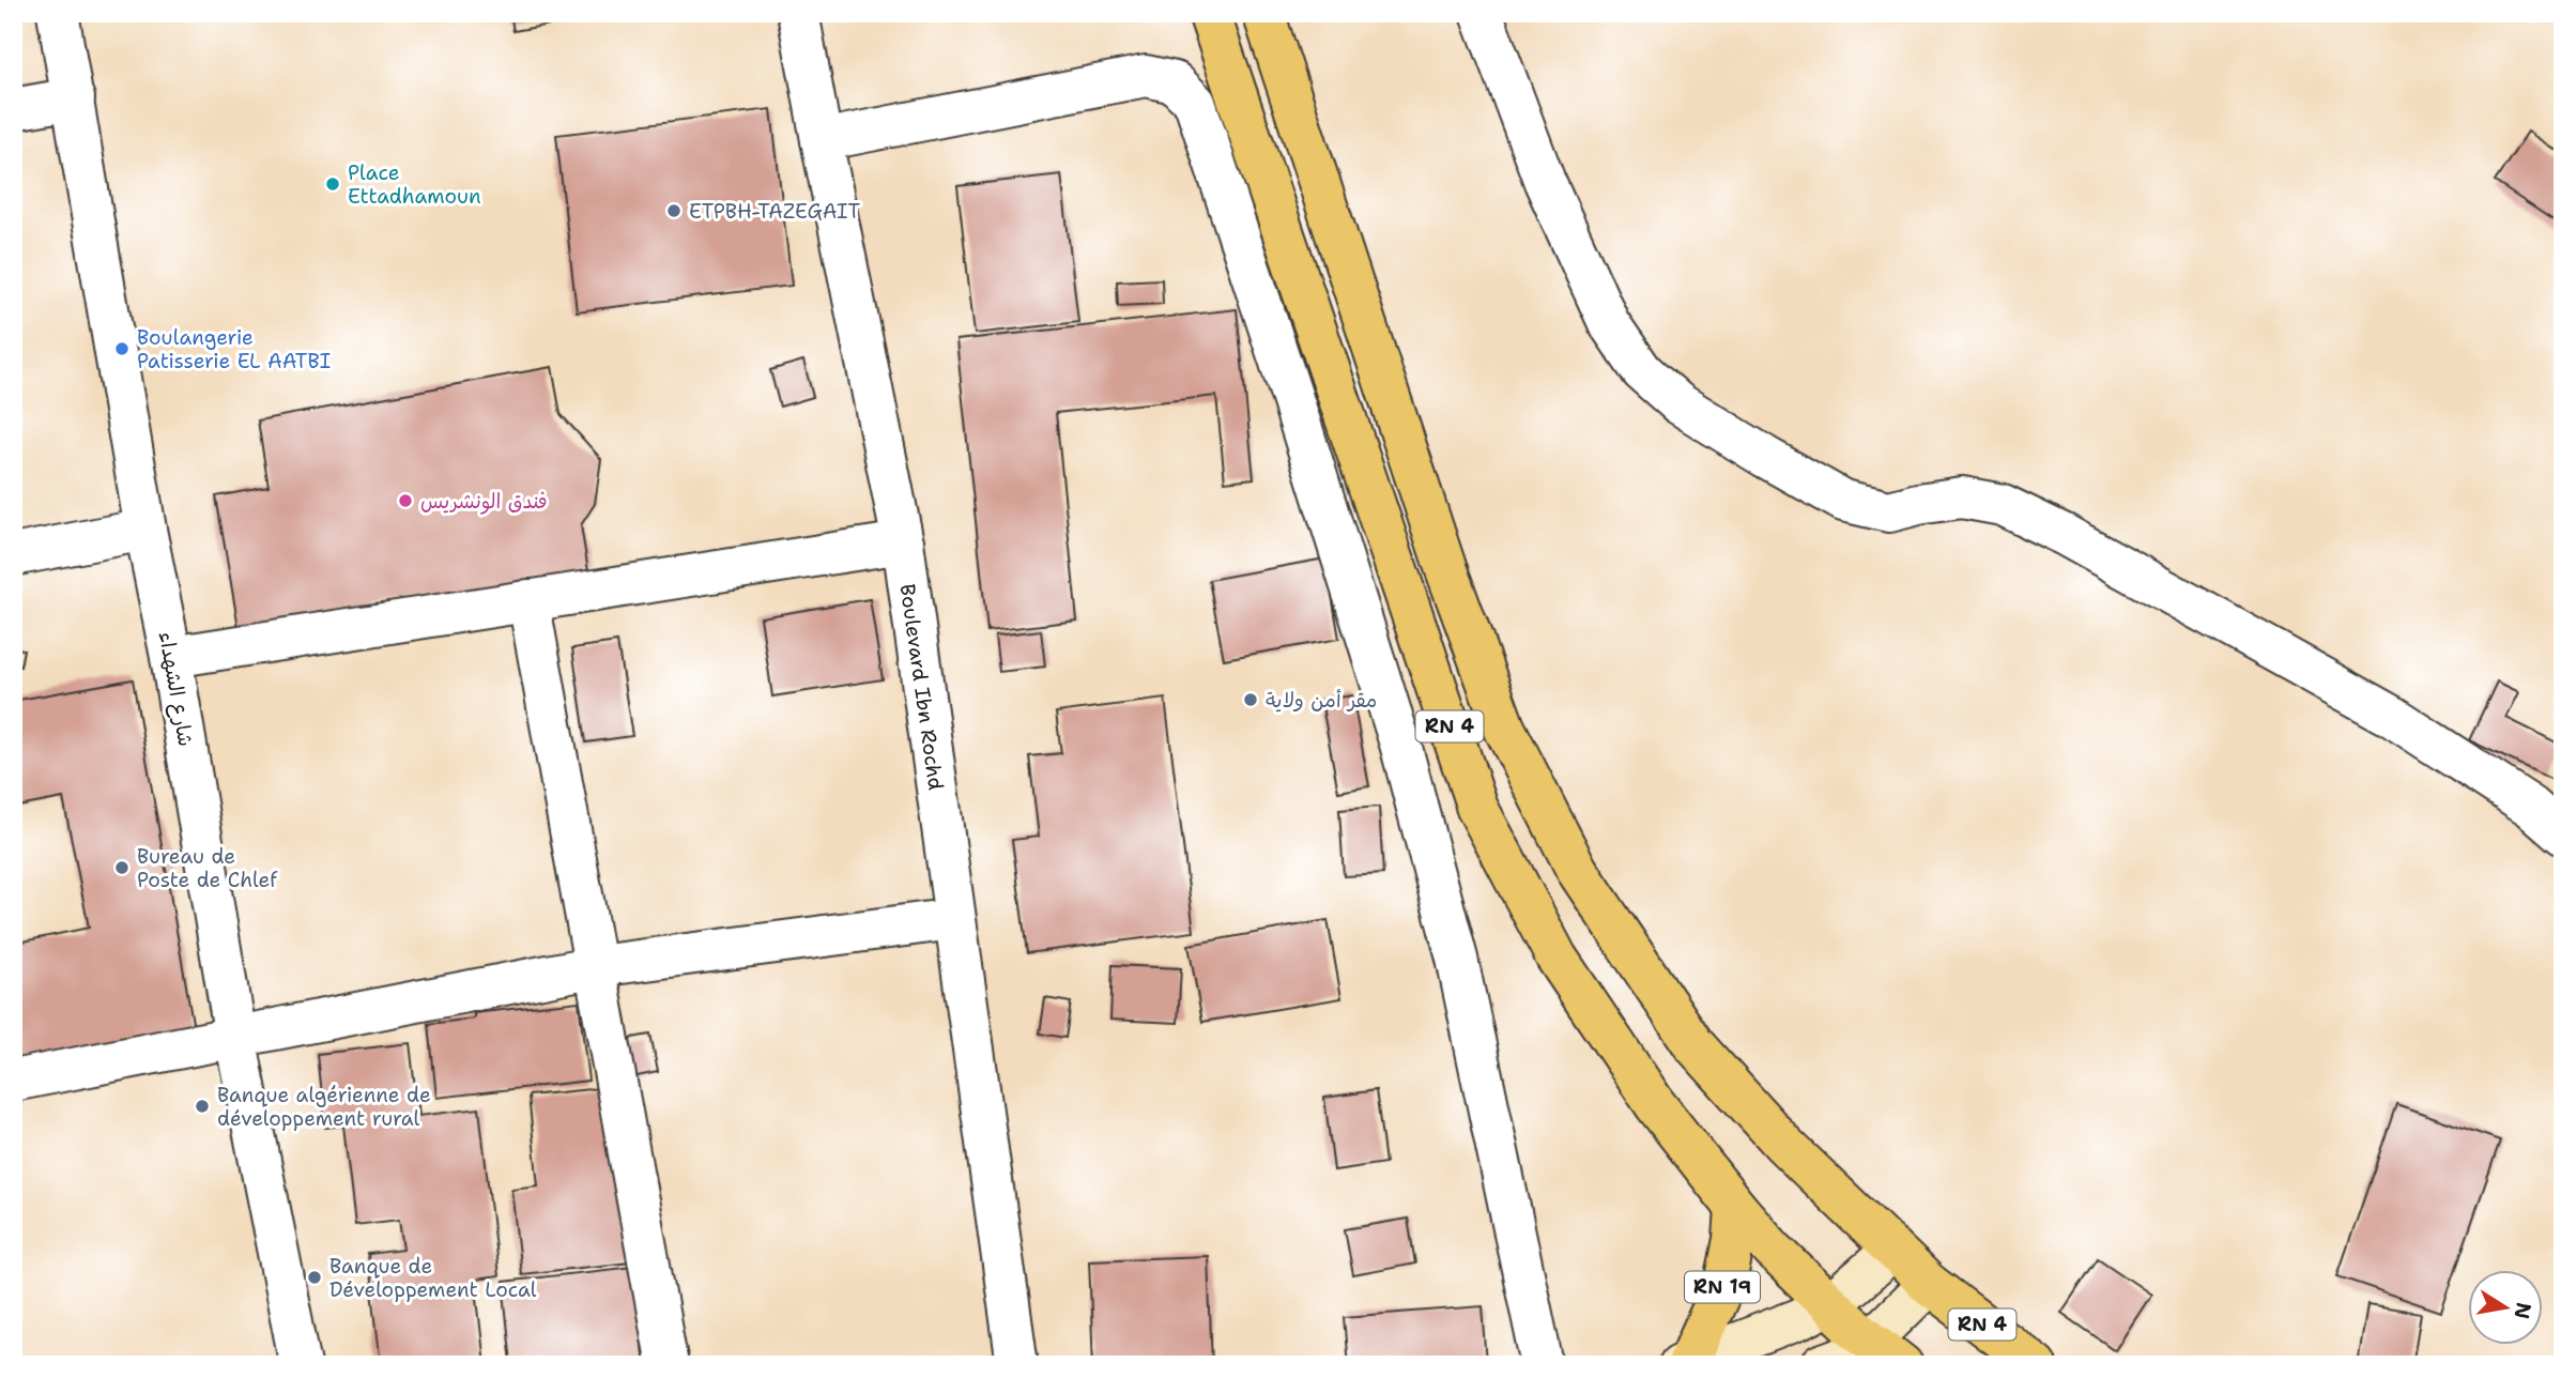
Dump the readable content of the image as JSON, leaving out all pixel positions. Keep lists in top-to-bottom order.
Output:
{
  "streets": {
    "highway": ["RN 4", "RN 19"],
    "street": ["Boulevard Ibn Rochd", "شارع الشهداء"]
  },
  "crossings": [
    ["RN 4", "RN 19"]
  ],
  "places": [
    "Place Ettadhamoun",
    "ETPBH-TAZEGAIT",
    "Boulangerie Patisserie EL AATBI",
    "فندق الونشريس",
    "مقر أمن ولاية",
    "Bureau de Poste de Chlef",
    "Banque algérienne de développement rural",
    "Banque de Développement Local"
  ],
  "north": "right"
}
